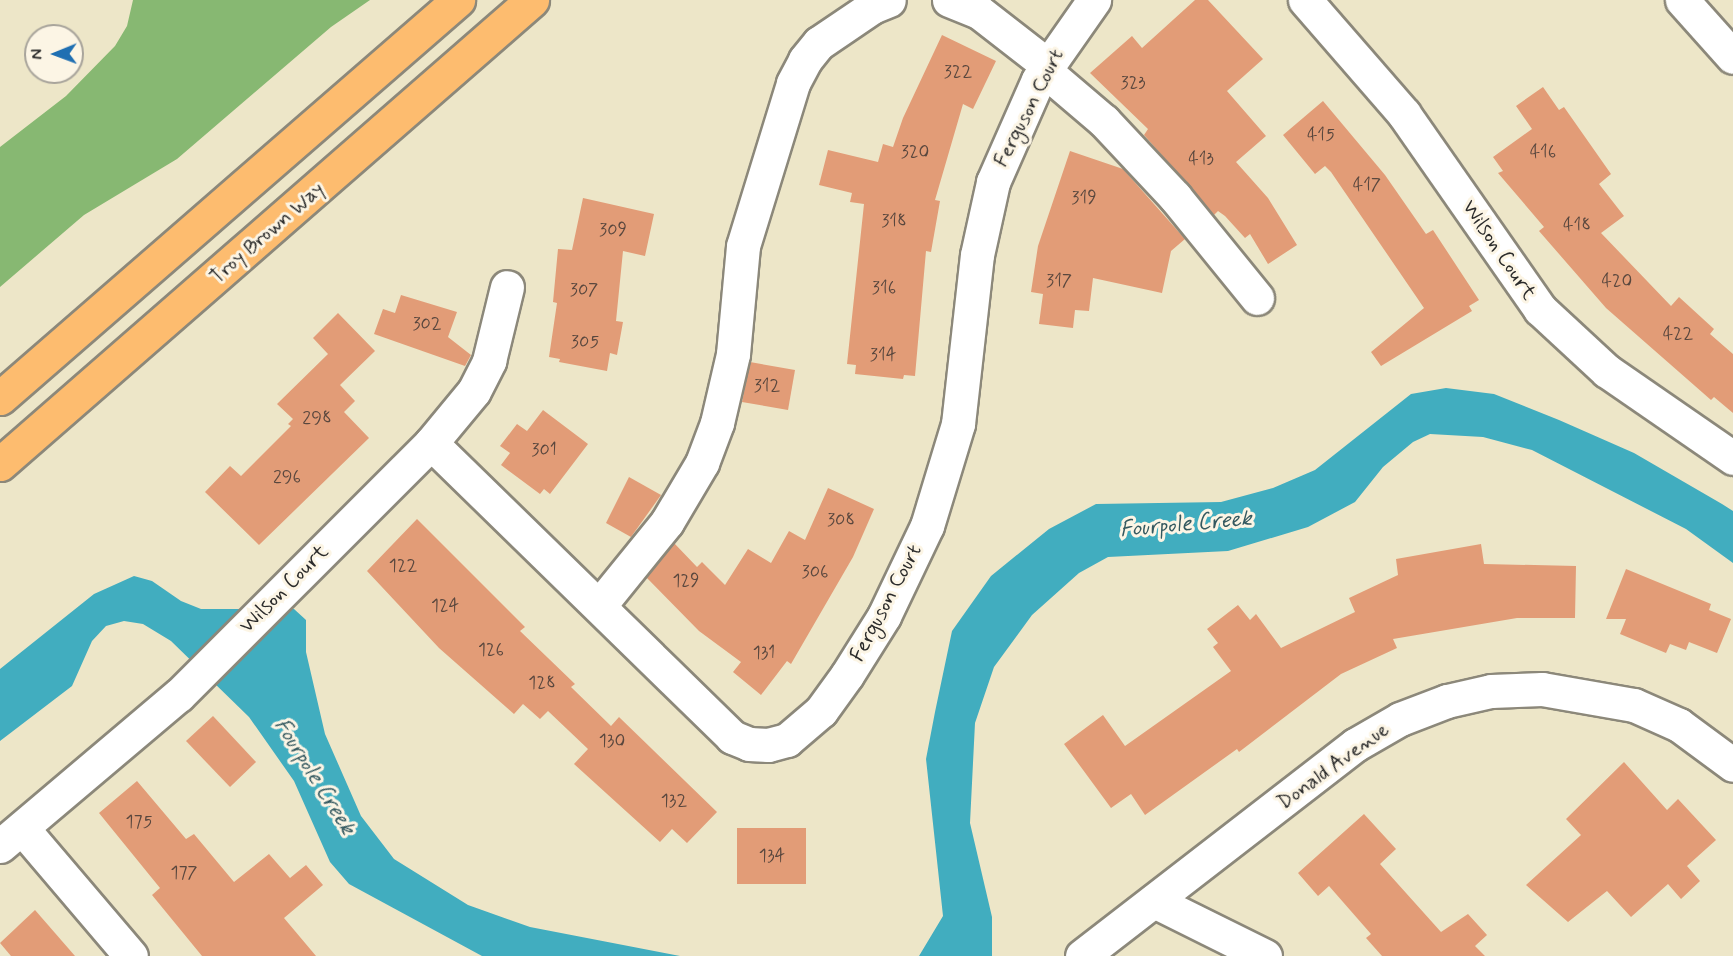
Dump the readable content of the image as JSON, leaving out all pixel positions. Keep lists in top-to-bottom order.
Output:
{
  "streets": {
    "main road": ["Troy Brown Way"],
    "street": ["Ferguson Court", "Wilson Court", "Donald Avenue"]
  },
  "crossings": [
    ["Ferguson Court", "Wilson Court"]
  ],
  "water": ["Fourpole Creek"],
  "house_numbers": [
    "322",
    "323",
    "415",
    "320",
    "416",
    "413",
    "417",
    "319",
    "318",
    "418",
    "309",
    "317",
    "420",
    "316",
    "307",
    "302",
    "422",
    "305",
    "314",
    "312",
    "298",
    "301",
    "296",
    "308",
    "122",
    "306",
    "129",
    "124",
    "126",
    "131",
    "128",
    "130",
    "132",
    "175",
    "134",
    "177"
  ],
  "north": "left"
}
